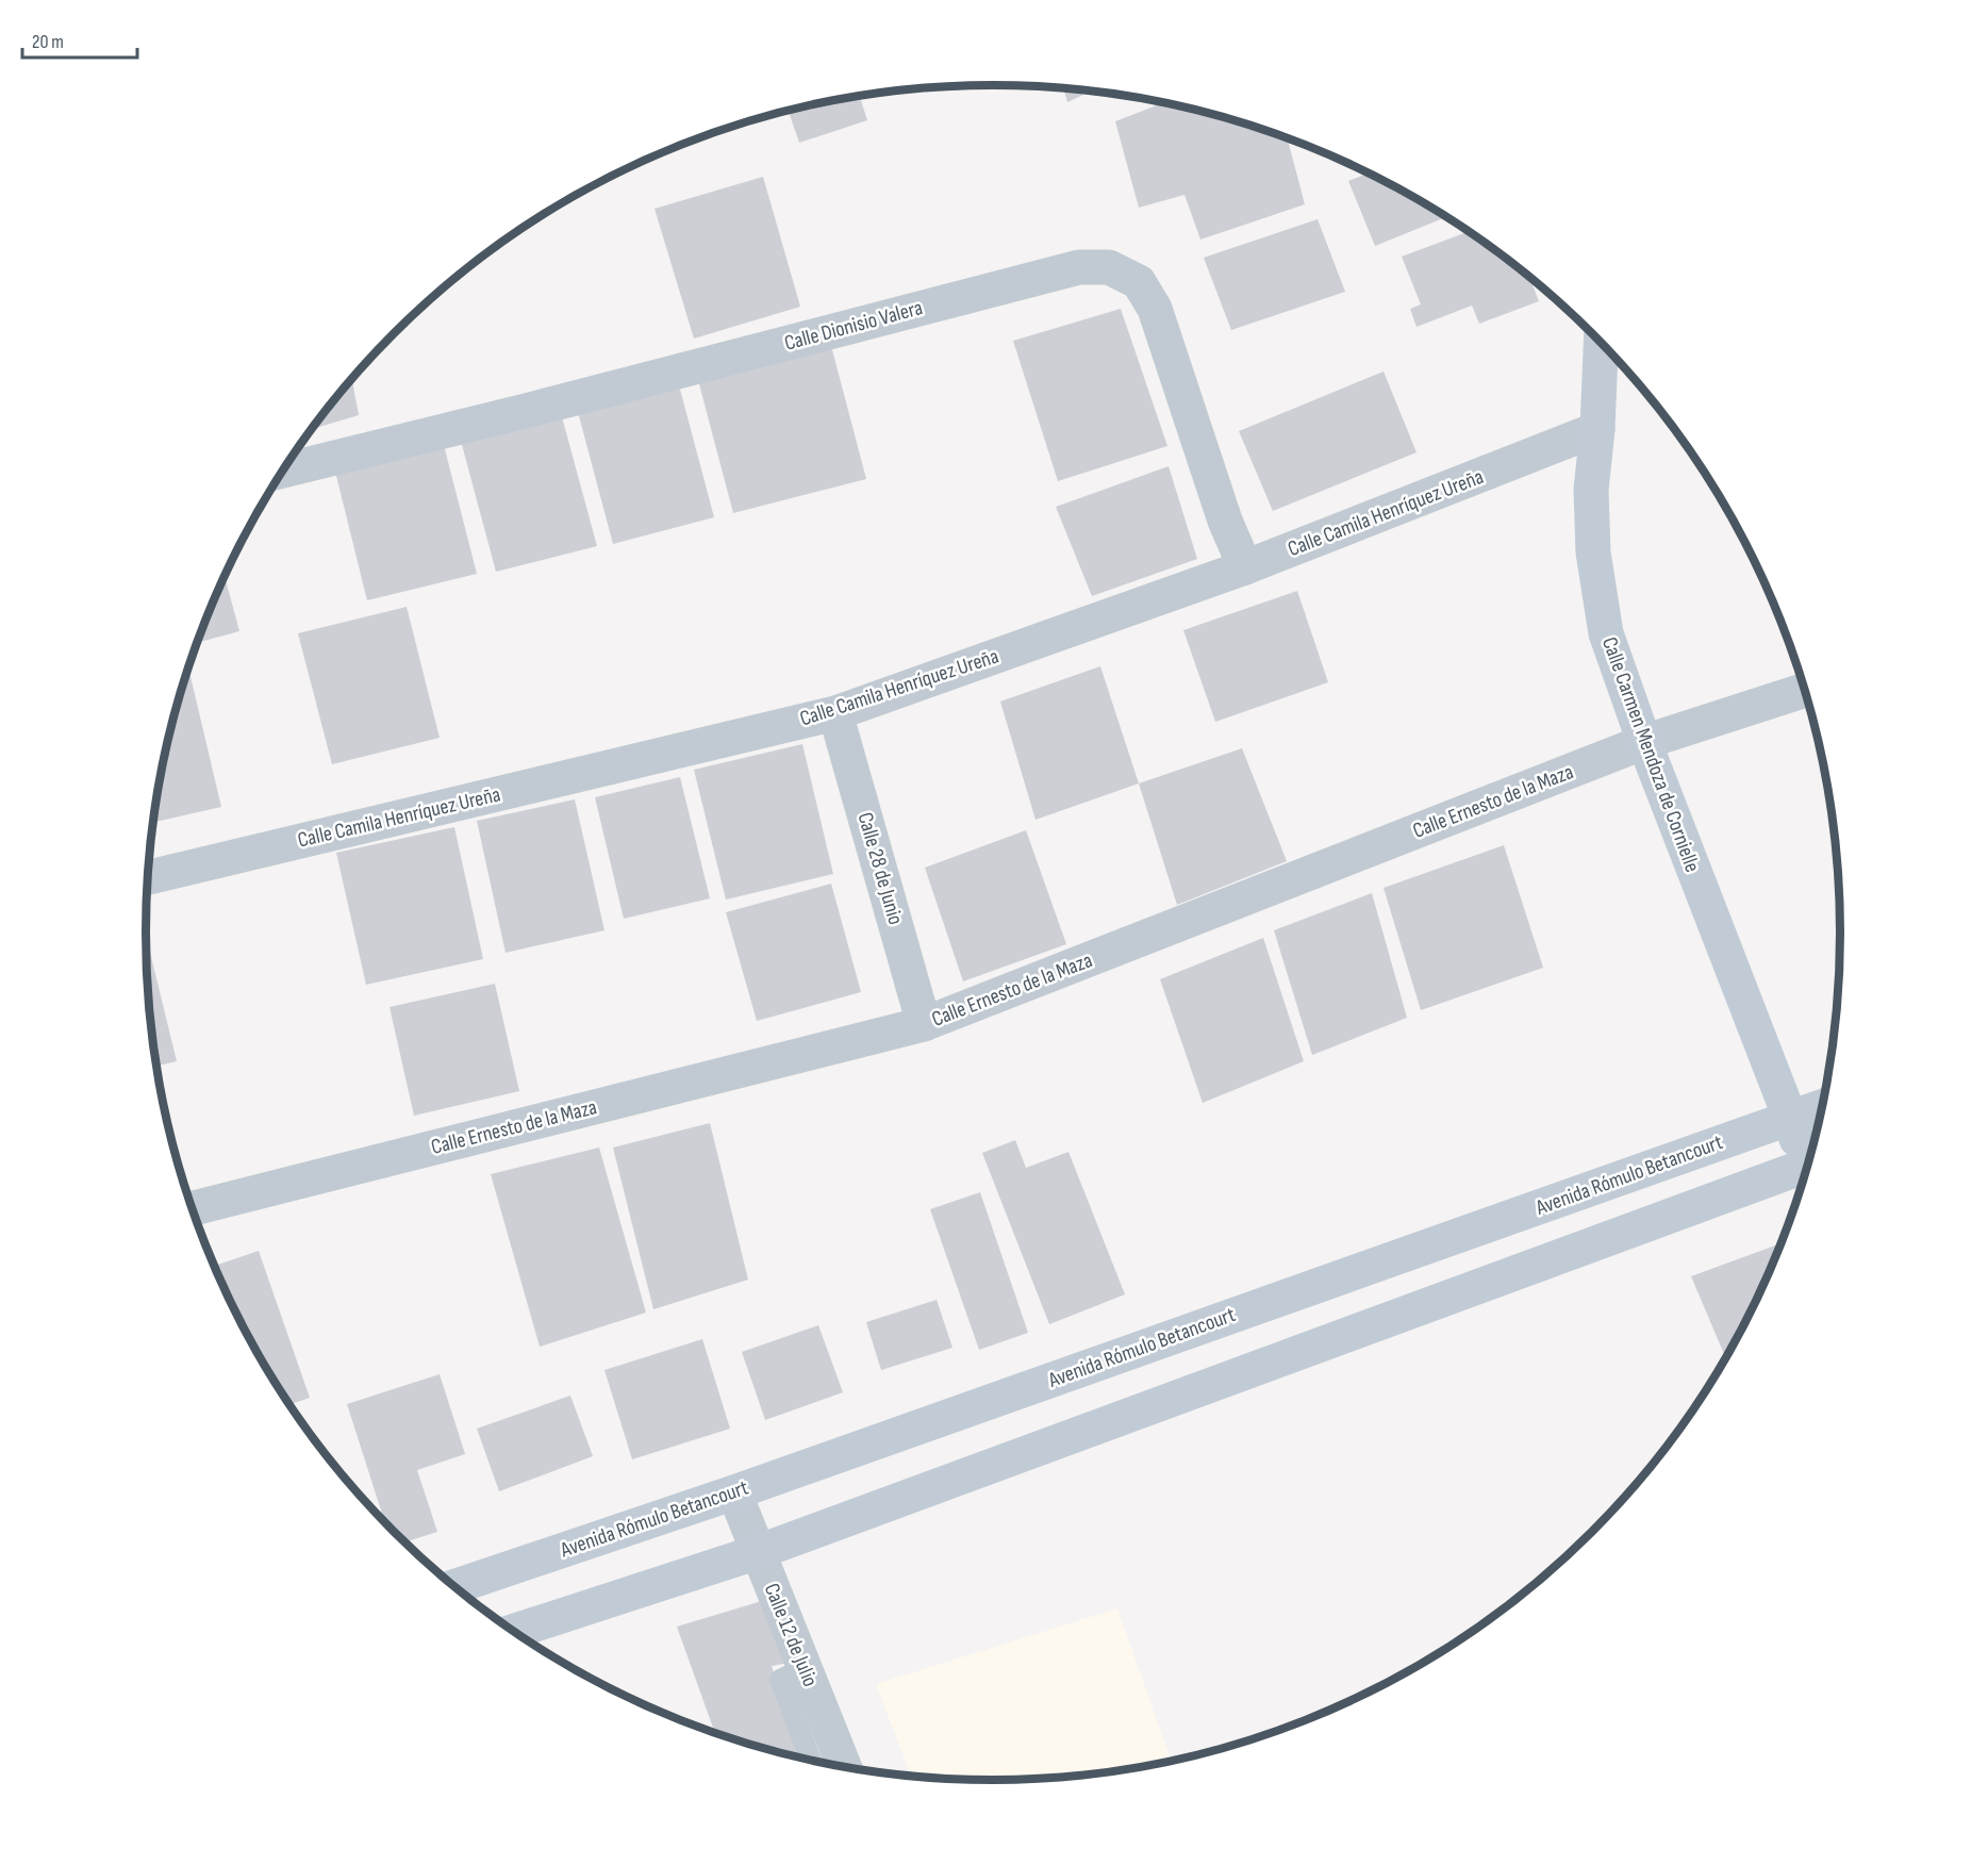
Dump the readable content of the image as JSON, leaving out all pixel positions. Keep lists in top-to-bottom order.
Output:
{
  "streets": {
    "main road": ["Calle Carmen Mendoza de Cornielle", "Avenida Rómulo Betancourt"],
    "street": [
      "Calle Dionisio Valera",
      "Calle Camila Henríquez Ureña",
      "Calle Ernesto de la Maza",
      "Calle 28 de Junio",
      "Calle 12 de Julio"
    ]
  },
  "crossings": [
    ["Calle Dionisio Valera", "Calle Camila Henríquez Ureña"],
    ["Calle Camila Henríquez Ureña", "Calle Carmen Mendoza de Cornielle"],
    ["Calle Camila Henríquez Ureña", "Calle 28 de Junio"],
    ["Calle Carmen Mendoza de Cornielle", "Calle Ernesto de la Maza"],
    ["Calle Carmen Mendoza de Cornielle", "Avenida Rómulo Betancourt"],
    ["Calle Ernesto de la Maza", "Calle 28 de Junio"],
    ["Avenida Rómulo Betancourt", "Calle 12 de Julio"]
  ],
  "scale_bar": "20 m"
}
